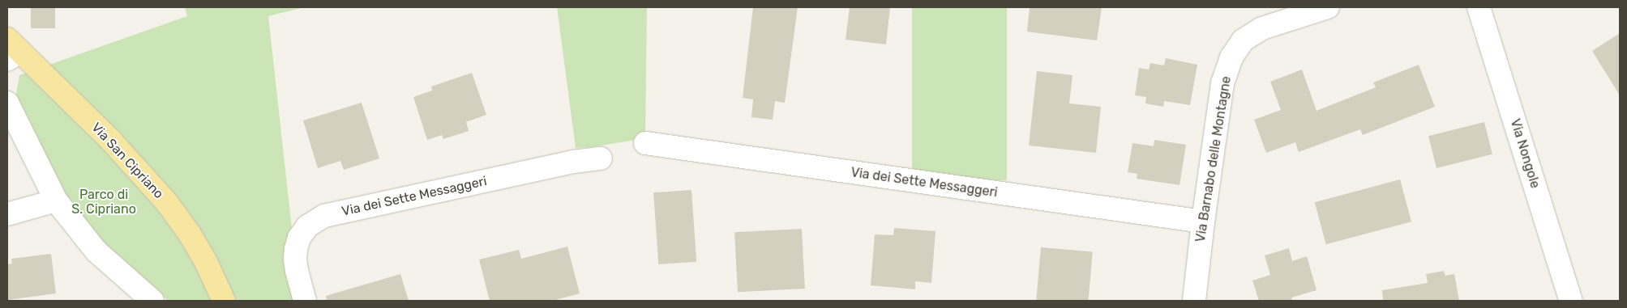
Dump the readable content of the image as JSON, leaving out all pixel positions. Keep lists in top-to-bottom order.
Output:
{
  "streets": {
    "main road": ["Via San Cipriano"],
    "street": ["Via Nongole", "Via Barnabo delle Montagne", "Via dei Sette Messaggeri"]
  },
  "crossings": [
    ["Via Barnabo delle Montagne", "Via dei Sette Messaggeri"]
  ],
  "parks": ["Parco di S. Cipriano"]
}
